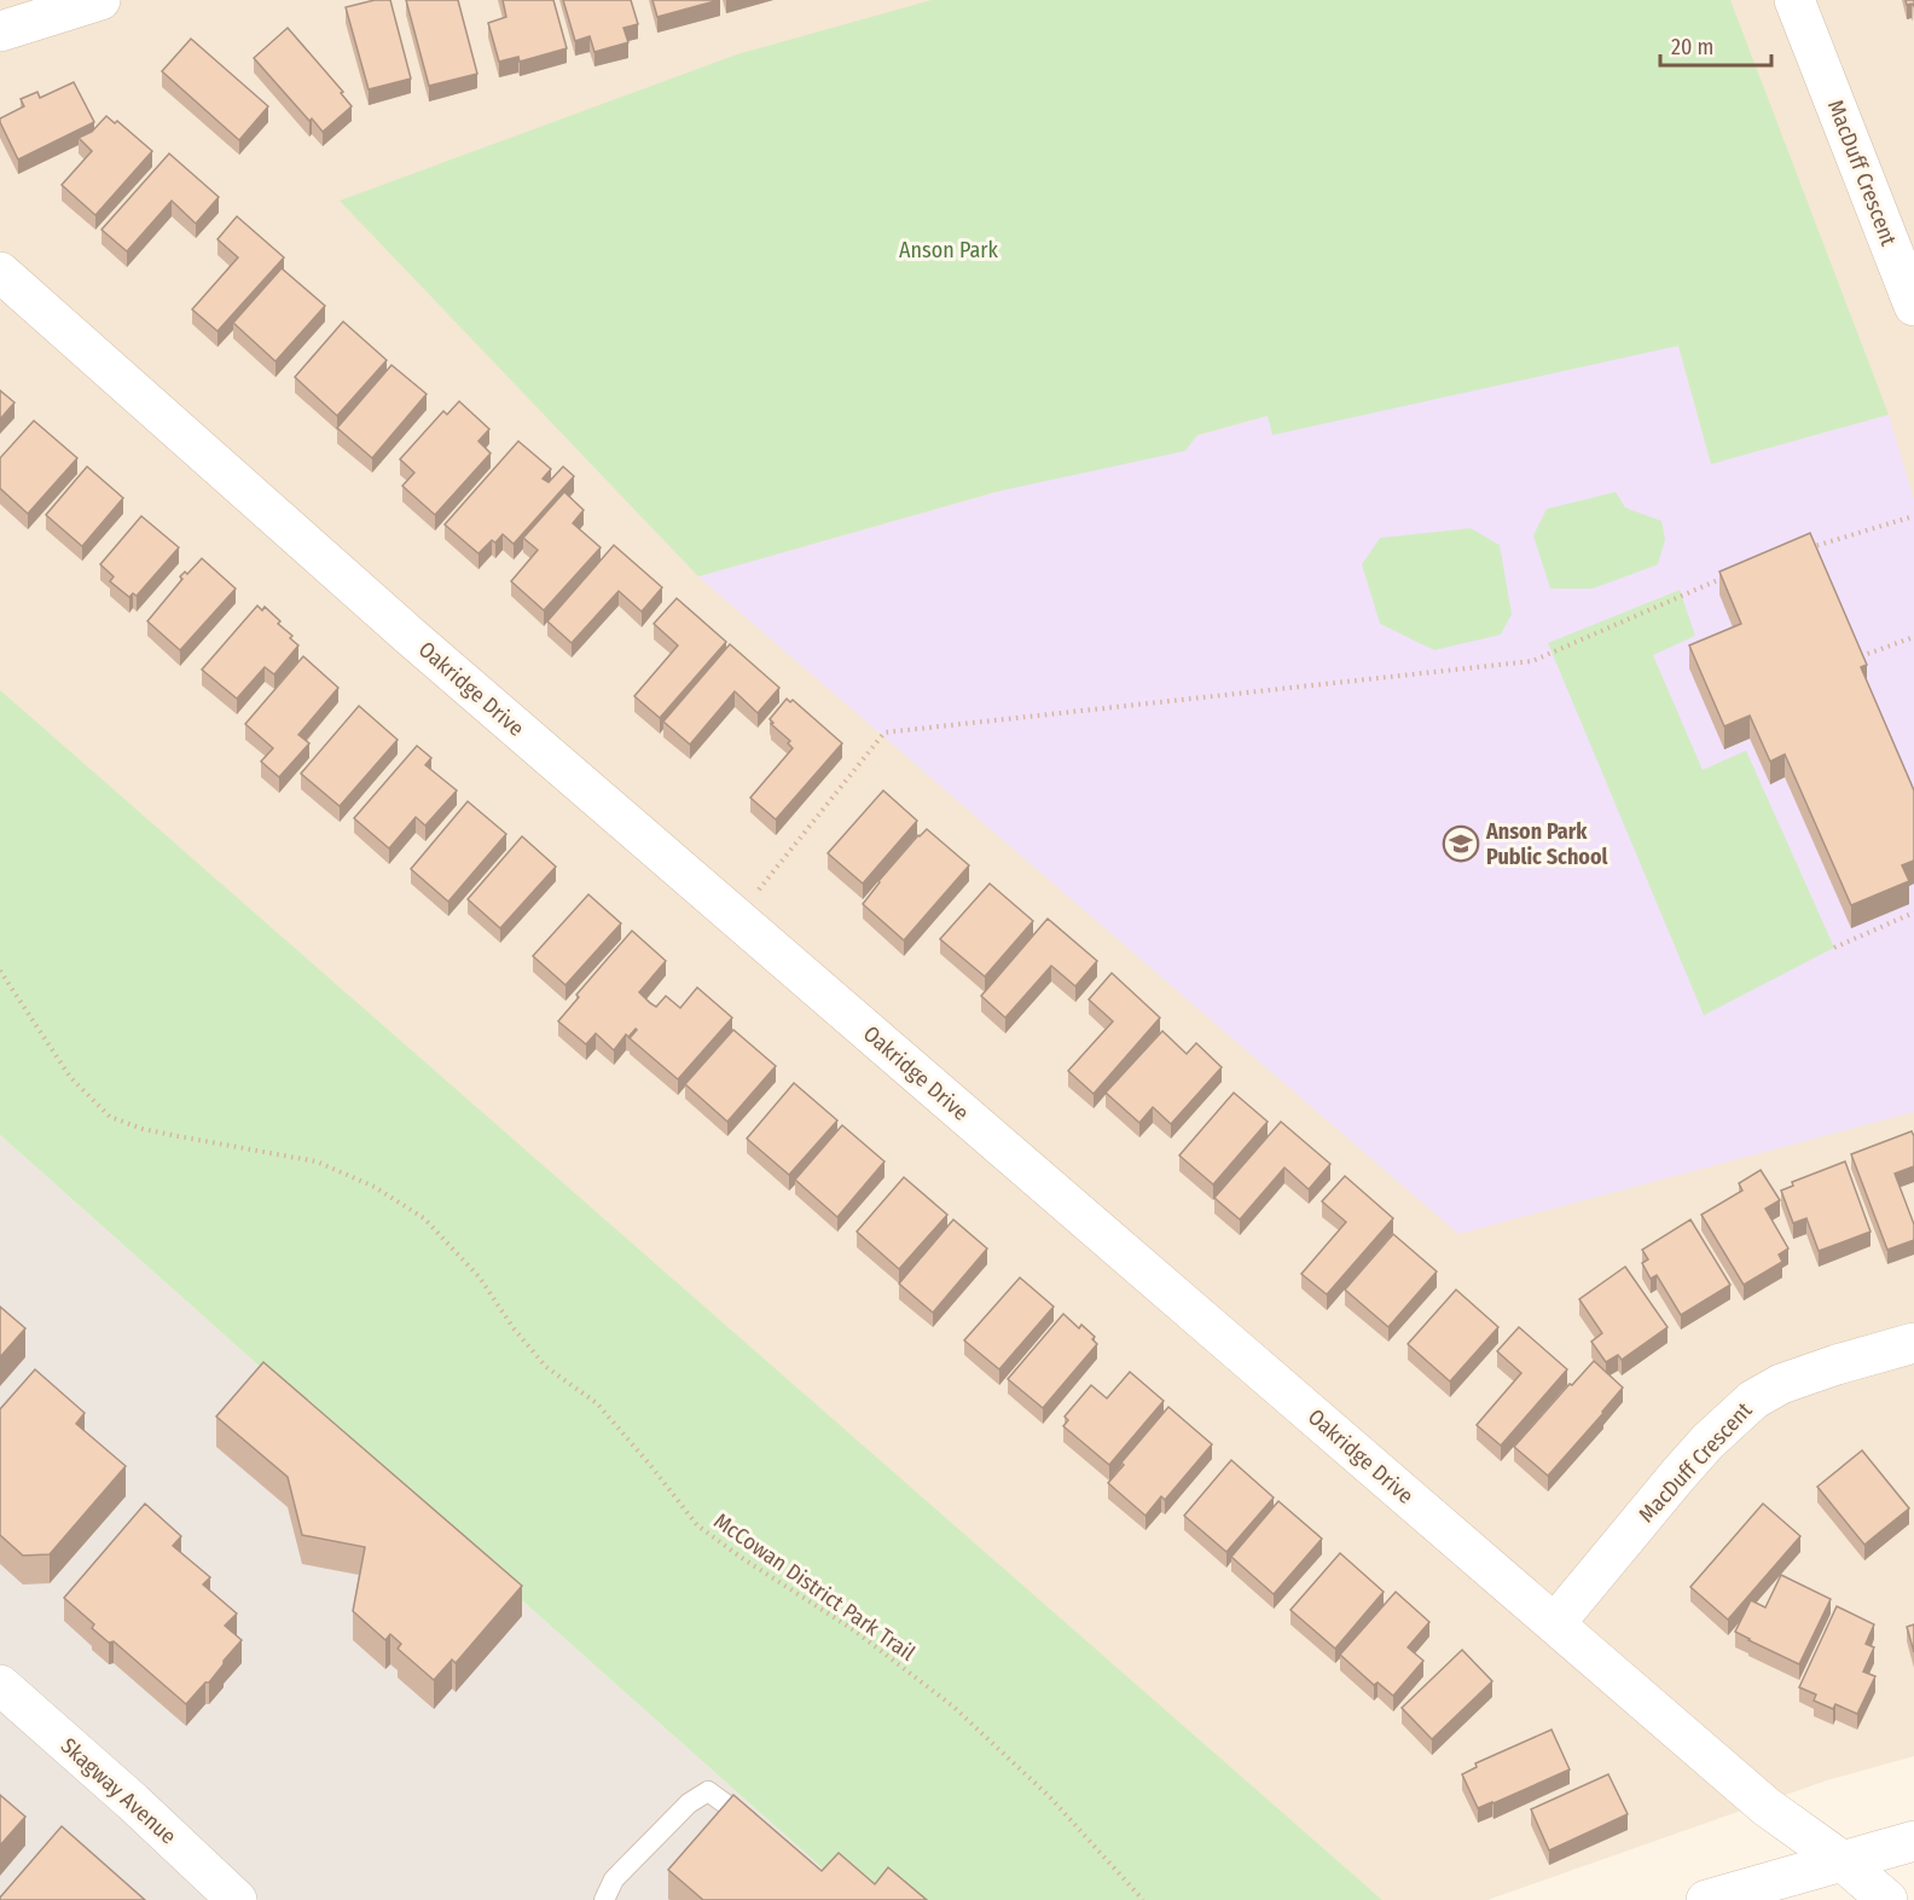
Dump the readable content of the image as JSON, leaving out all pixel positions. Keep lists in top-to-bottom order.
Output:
{
  "streets": {
    "street": ["MacDuff Crescent", "Oakridge Drive", "Skagway Avenue"],
    "path": ["McCowan District Park Trail"]
  },
  "crossings": [
    ["MacDuff Crescent", "Oakridge Drive"]
  ],
  "parks": ["Anson Park"],
  "places": {
    "school or university": ["Anson Park Public School"]
  },
  "scale_bar": "20 m"
}
